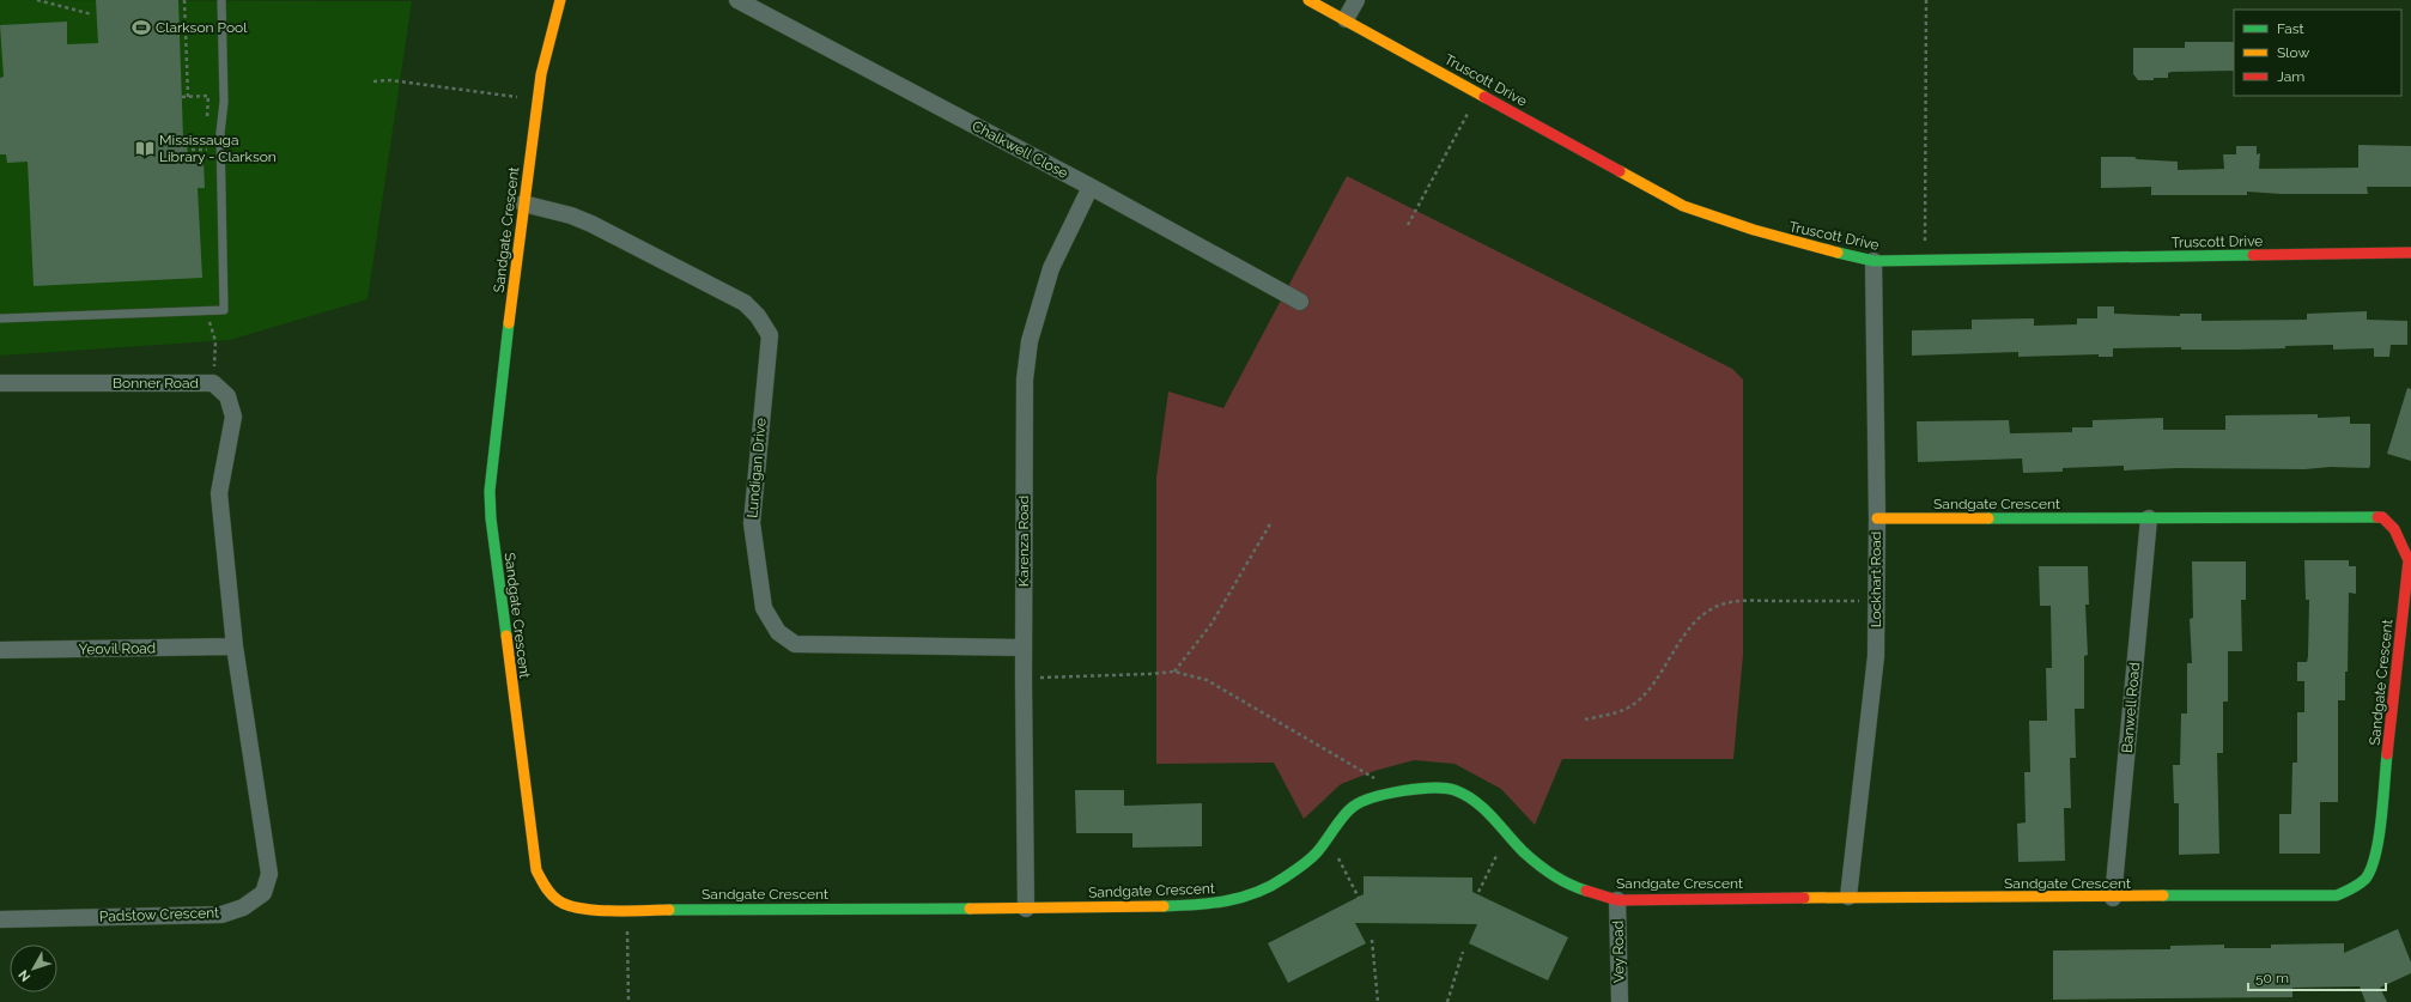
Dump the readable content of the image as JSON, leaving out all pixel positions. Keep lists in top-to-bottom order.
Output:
{
  "streets": {
    "street": [
      "Truscott Drive",
      "Chalkwell Close",
      "Sandgate Crescent",
      "Bonner Road",
      "Lundigan Drive",
      "Karenza Road",
      "Lockhart Road",
      "Yeovil Road",
      "Banwell Road",
      "Padstow Crescent",
      "Vey Road"
    ]
  },
  "crossings": [
    ["Truscott Drive", "Lockhart Road"],
    ["Chalkwell Close", "Karenza Road"],
    ["Sandgate Crescent", "Lundigan Drive"],
    ["Sandgate Crescent", "Karenza Road"],
    ["Sandgate Crescent", "Lockhart Road"],
    ["Sandgate Crescent", "Banwell Road"],
    ["Sandgate Crescent", "Vey Road"],
    ["Bonner Road", "Yeovil Road"],
    ["Bonner Road", "Padstow Crescent"],
    ["Lundigan Drive", "Karenza Road"],
    ["Yeovil Road", "Padstow Crescent"]
  ],
  "places": {
    "sports": ["Clarkson Pool"],
    "library": ["Mississauga Library - Clarkson"]
  },
  "legend": ["Fast", "Slow", "Jam"],
  "scale_bar": "50 m",
  "north": "bottom left"
}
